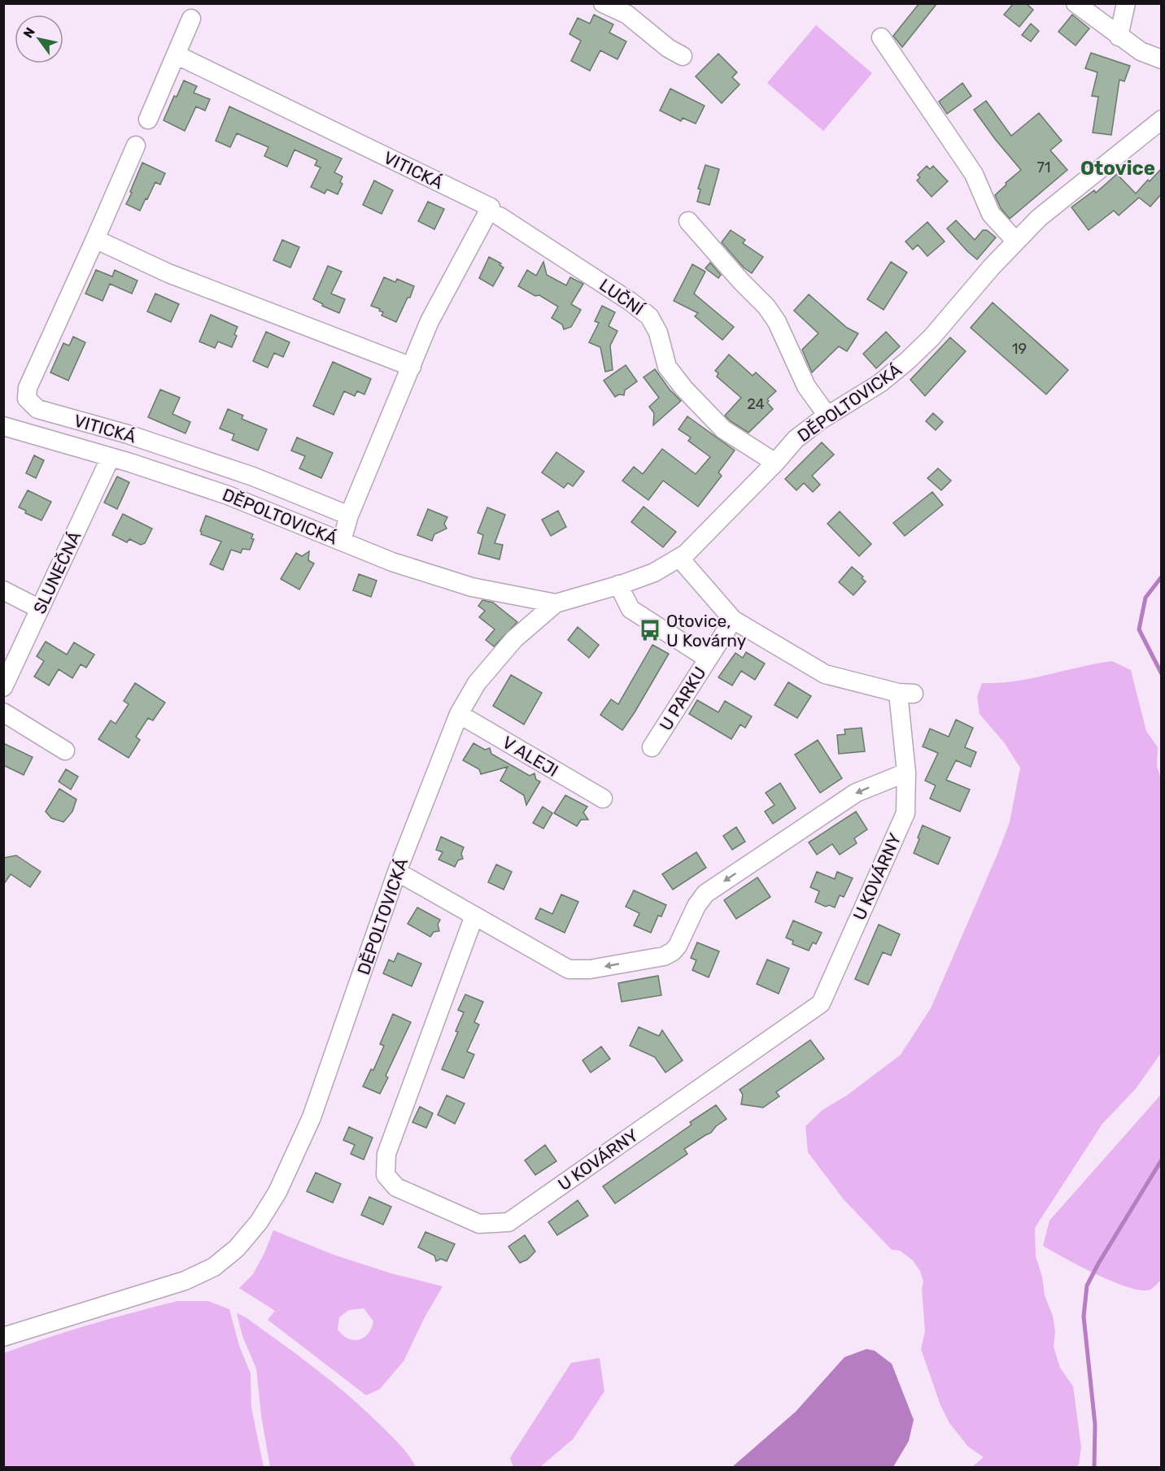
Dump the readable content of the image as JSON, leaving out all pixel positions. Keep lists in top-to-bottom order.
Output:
{
  "streets": {
    "street": [
      "VITICKÁ",
      "LUČNÍ",
      "DĚPOLTOVICKÁ",
      "SLUNEČNÁ",
      "U PARKU",
      "V ALEJI",
      "U KOVÁRNY"
    ]
  },
  "crossings": [
    ["VITICKÁ", "DĚPOLTOVICKÁ"],
    ["LUČNÍ", "DĚPOLTOVICKÁ"],
    ["DĚPOLTOVICKÁ", "SLUNEČNÁ"],
    ["DĚPOLTOVICKÁ", "V ALEJI"],
    ["U PARKU", "U KOVÁRNY"]
  ],
  "districts": ["Otovice"],
  "places": {
    "bus stop": ["Otovice, U Kovárny"]
  },
  "house_numbers": ["71", "19", "24"],
  "north": "top left"
}
